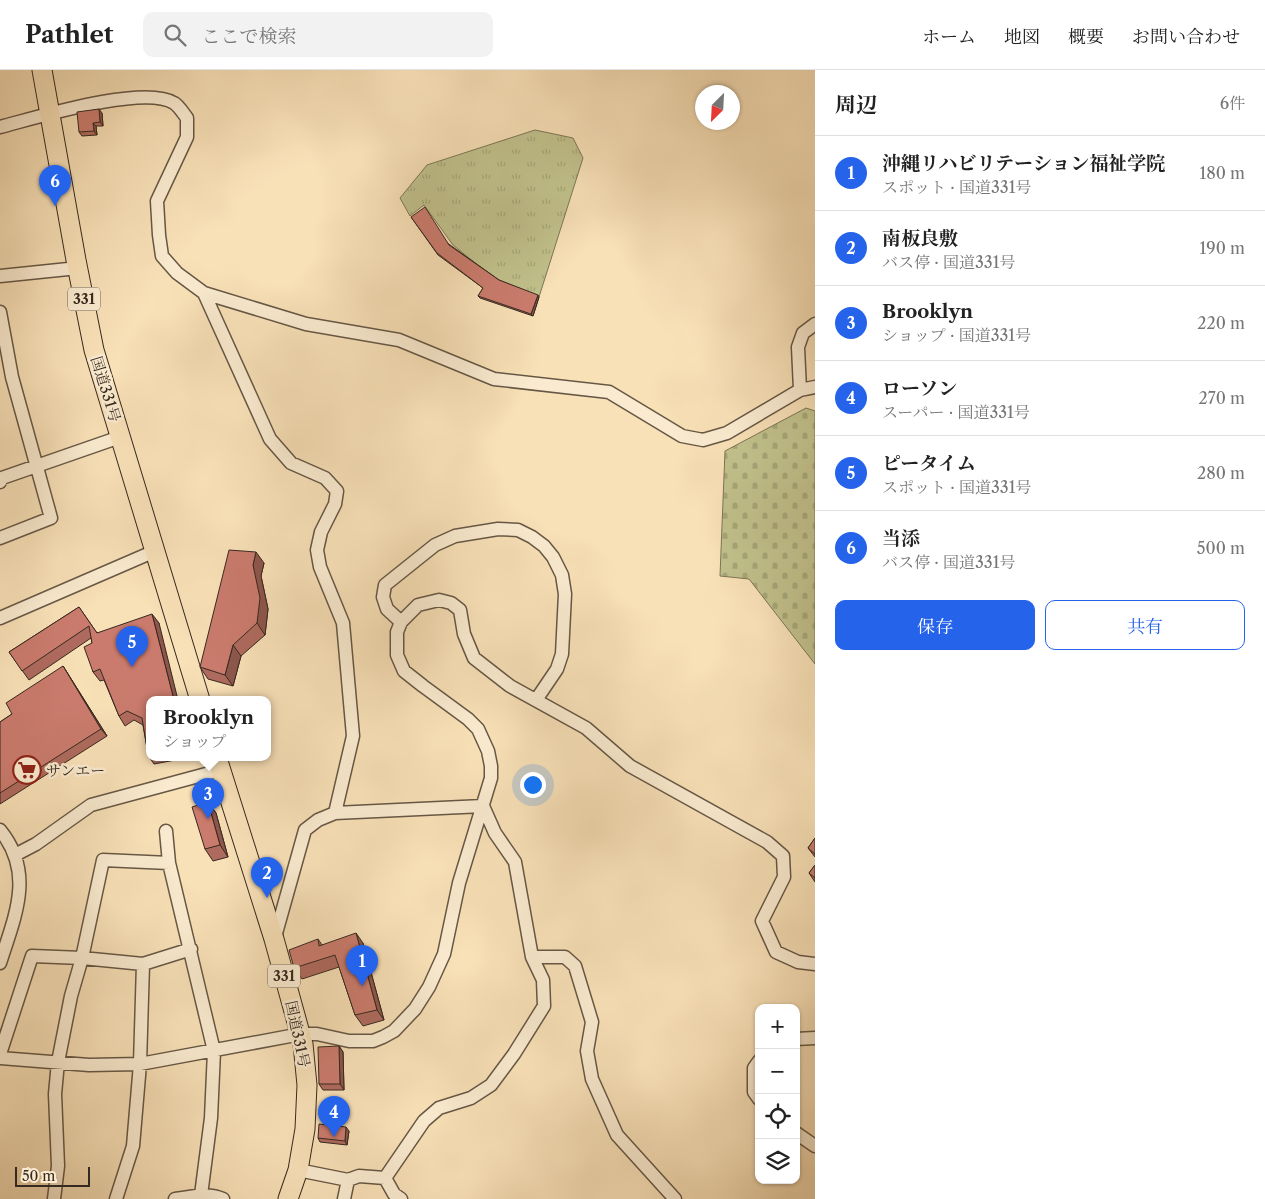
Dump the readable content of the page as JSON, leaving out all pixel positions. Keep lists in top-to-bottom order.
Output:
{
  "streets": {
    "highway": ["331", "国道331号"]
  },
  "places": {
    "supermarket": ["サンエー"]
  },
  "scale_bar": "50 m",
  "north": "bottom left",
  "page": {
    "header": "Pathlet",
    "search": "ここで検索",
    "nav": [
      "ホーム",
      "地図",
      "概要",
      "お問い合わせ"
    ],
    "heading": ["周辺", "6件"],
    "list": [
      {
        "mark": "1",
        "name": "沖縄リハビリテーション福祉学院",
        "note": "スポット · 国道331号",
        "value": "180 m"
      },
      {
        "mark": "2",
        "name": "南板良敷",
        "note": "バス停 · 国道331号",
        "value": "190 m"
      },
      {
        "mark": "3",
        "name": "Brooklyn",
        "note": "ショップ · 国道331号",
        "value": "220 m"
      },
      {
        "mark": "4",
        "name": "ローソン",
        "note": "スーパー · 国道331号",
        "value": "270 m"
      },
      {
        "mark": "5",
        "name": "ピータイム",
        "note": "スポット · 国道331号",
        "value": "280 m"
      },
      {
        "mark": "6",
        "name": "当添",
        "note": "バス停 · 国道331号",
        "value": "500 m"
      }
    ],
    "pins": [
      "6",
      "5",
      "3",
      "2",
      "1",
      "4"
    ],
    "buttons": ["保存", "共有"],
    "popup": ["Brooklyn", "ショップ"],
    "map_buttons": ["+", "−"],
    "scale": "50 m"
  }
}
